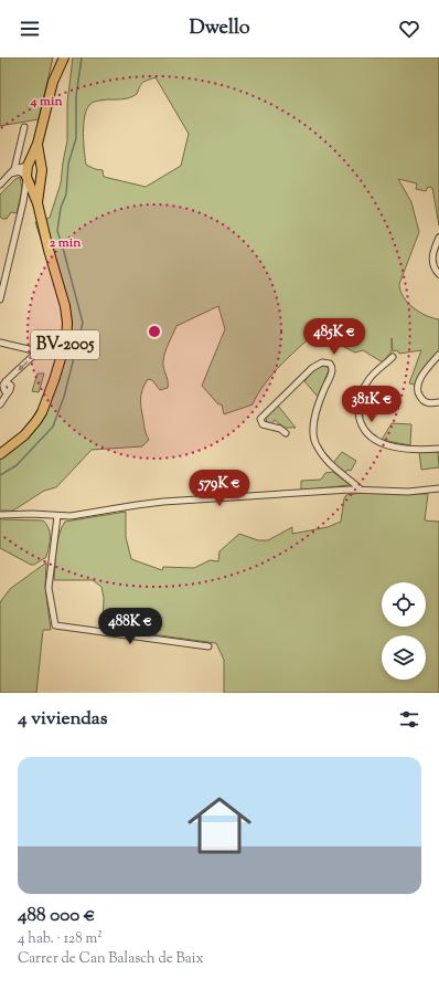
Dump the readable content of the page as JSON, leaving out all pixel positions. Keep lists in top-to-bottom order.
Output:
{
  "streets": {
    "main road": ["BV-2005"]
  },
  "page": {
    "header": "Dwello",
    "price": [
      "485K €",
      "381K €",
      "579K €",
      "488K €"
    ],
    "heading": "4 viviendas",
    "list": [
      {
        "name": "488 000 €",
        "note": "4 hab. · 128 m² · Carrer de Can Balasch de Baix"
      }
    ]
  },
  "rings": ["4 min", "2 min"]
}
